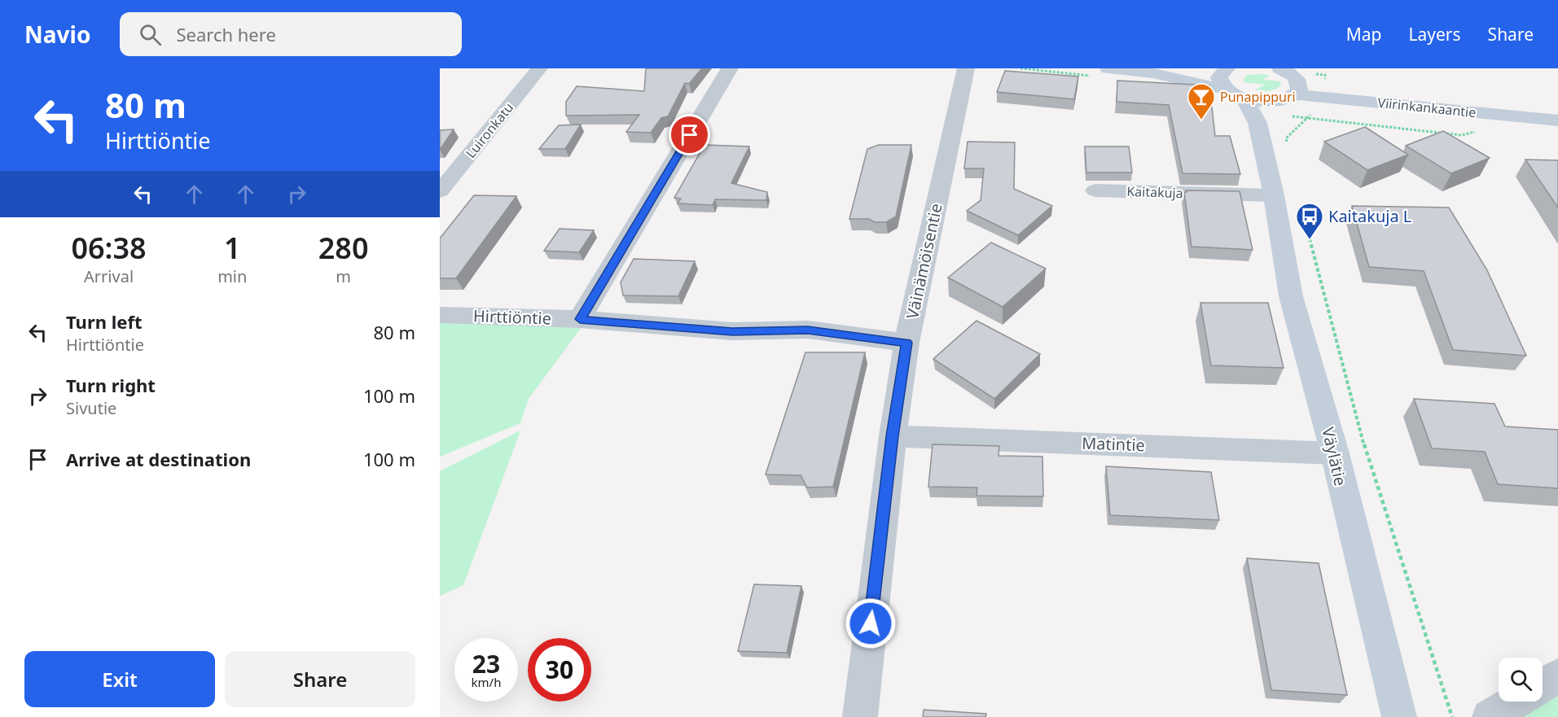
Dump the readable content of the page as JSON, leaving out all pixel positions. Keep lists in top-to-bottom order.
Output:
{
  "streets": {
    "street": [
      "Viirinkankaantie",
      "Luironkatu",
      "Kaitakuja",
      "Väinämöisentie",
      "Hirttiöntie",
      "Matintie",
      "Väylätie"
    ]
  },
  "crossings": [
    ["Kaitakuja", "Väylätie"],
    ["Väinämöisentie", "Hirttiöntie"],
    ["Väinämöisentie", "Matintie"],
    ["Matintie", "Väylätie"]
  ],
  "places": {
    "bar": ["Punapippuri"],
    "bus stop": ["Kaitakuja L"]
  },
  "page": {
    "header": "Navio",
    "search": "Search here",
    "nav": ["Map", "Layers", "Share"],
    "turn": ["80 m", "Hirttiöntie"],
    "eta": [
      "06:38",
      "Arrival",
      "1",
      "min",
      "280",
      "m"
    ],
    "list": [
      {
        "name": "Turn left",
        "note": "Hirttiöntie",
        "value": "80 m"
      },
      {
        "name": "Turn right",
        "note": "Sivutie",
        "value": "100 m"
      },
      {
        "name": "Arrive at destination",
        "value": "100 m"
      }
    ],
    "speed": "23 km/h",
    "limit": "30",
    "buttons": ["Exit", "Share"]
  }
}
